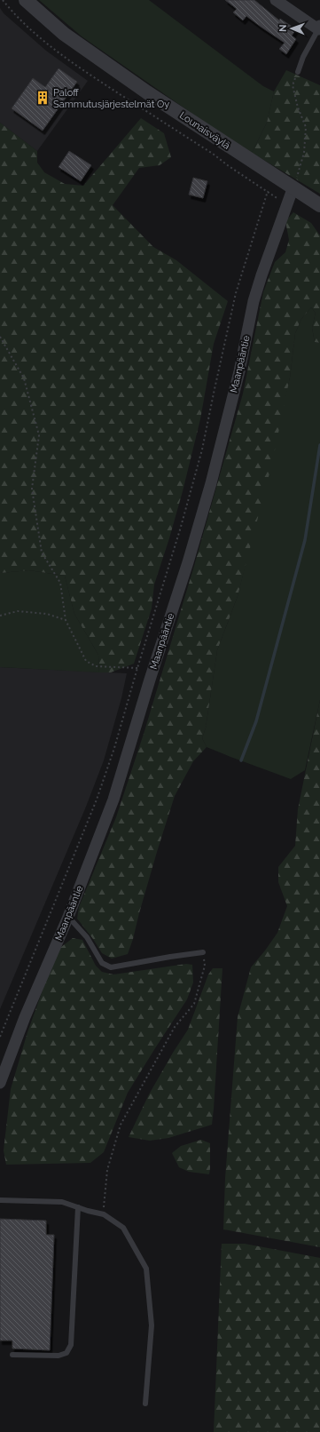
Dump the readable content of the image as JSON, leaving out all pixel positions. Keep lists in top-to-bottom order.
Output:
{
  "streets": {
    "street": ["Lounaisväylä", "Maanpääntie"]
  },
  "crossings": [
    ["Lounaisväylä", "Maanpääntie"]
  ],
  "places": {
    "building": ["Paloff Sammutusjärjestelmät Oy"]
  },
  "north": "left"
}
